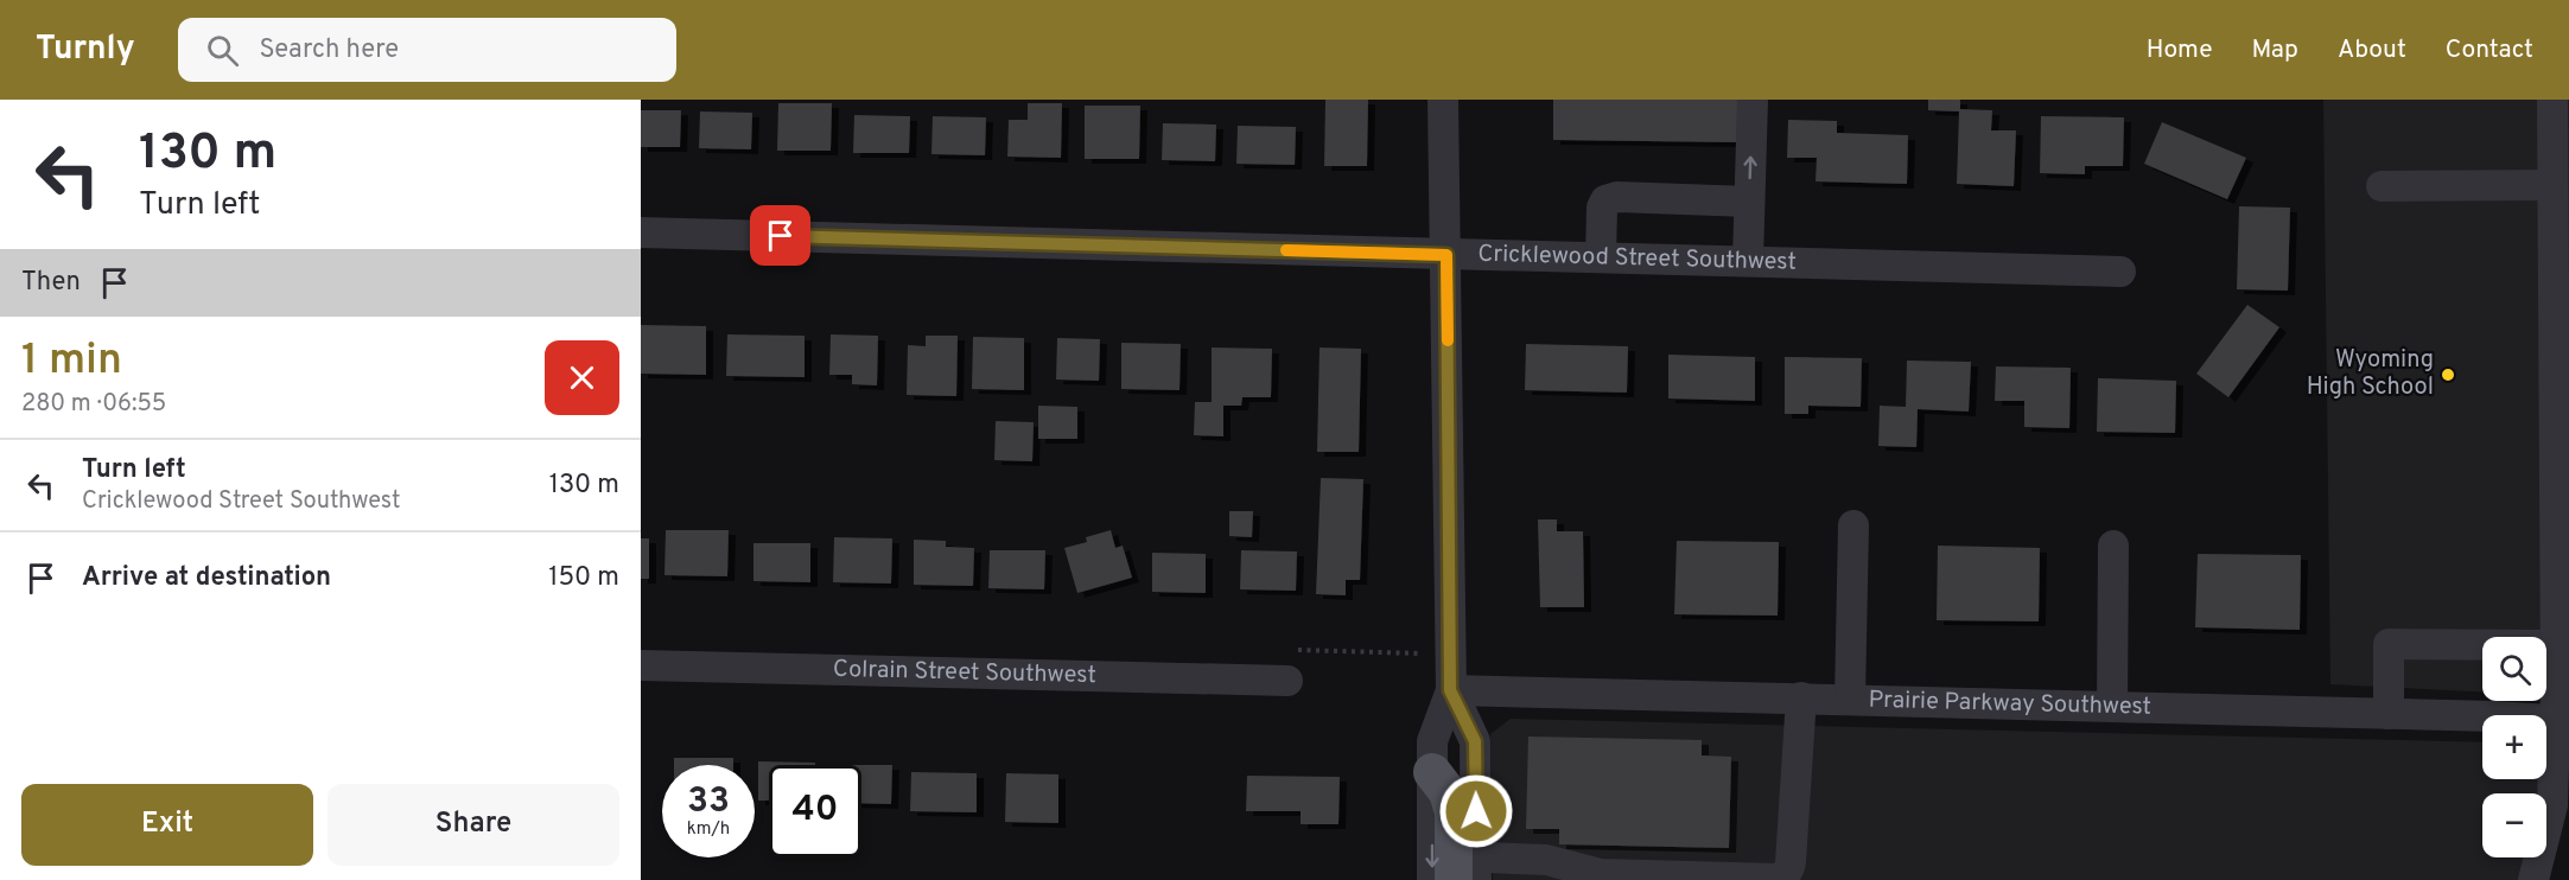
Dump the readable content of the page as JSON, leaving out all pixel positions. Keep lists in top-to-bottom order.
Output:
{
  "streets": {
    "street": ["Cricklewood Street Southwest", "Colrain Street Southwest", "Prairie Parkway Southwest"]
  },
  "places": ["Wyoming High School"],
  "page": {
    "header": "Turnly",
    "search": "Search here",
    "nav": [
      "Home",
      "Map",
      "About",
      "Contact"
    ],
    "turn": ["130 m", "Turn left"],
    "then": "Then",
    "heading": ["1 min", "280 m · 06:55"],
    "list": [
      {
        "name": "Turn left",
        "note": "Cricklewood Street Southwest",
        "value": "130 m"
      },
      {
        "name": "Arrive at destination",
        "value": "150 m"
      }
    ],
    "map_buttons": ["+", "−"],
    "speed": "33 km/h",
    "limit": "40",
    "buttons": ["Exit", "Share"]
  }
}
